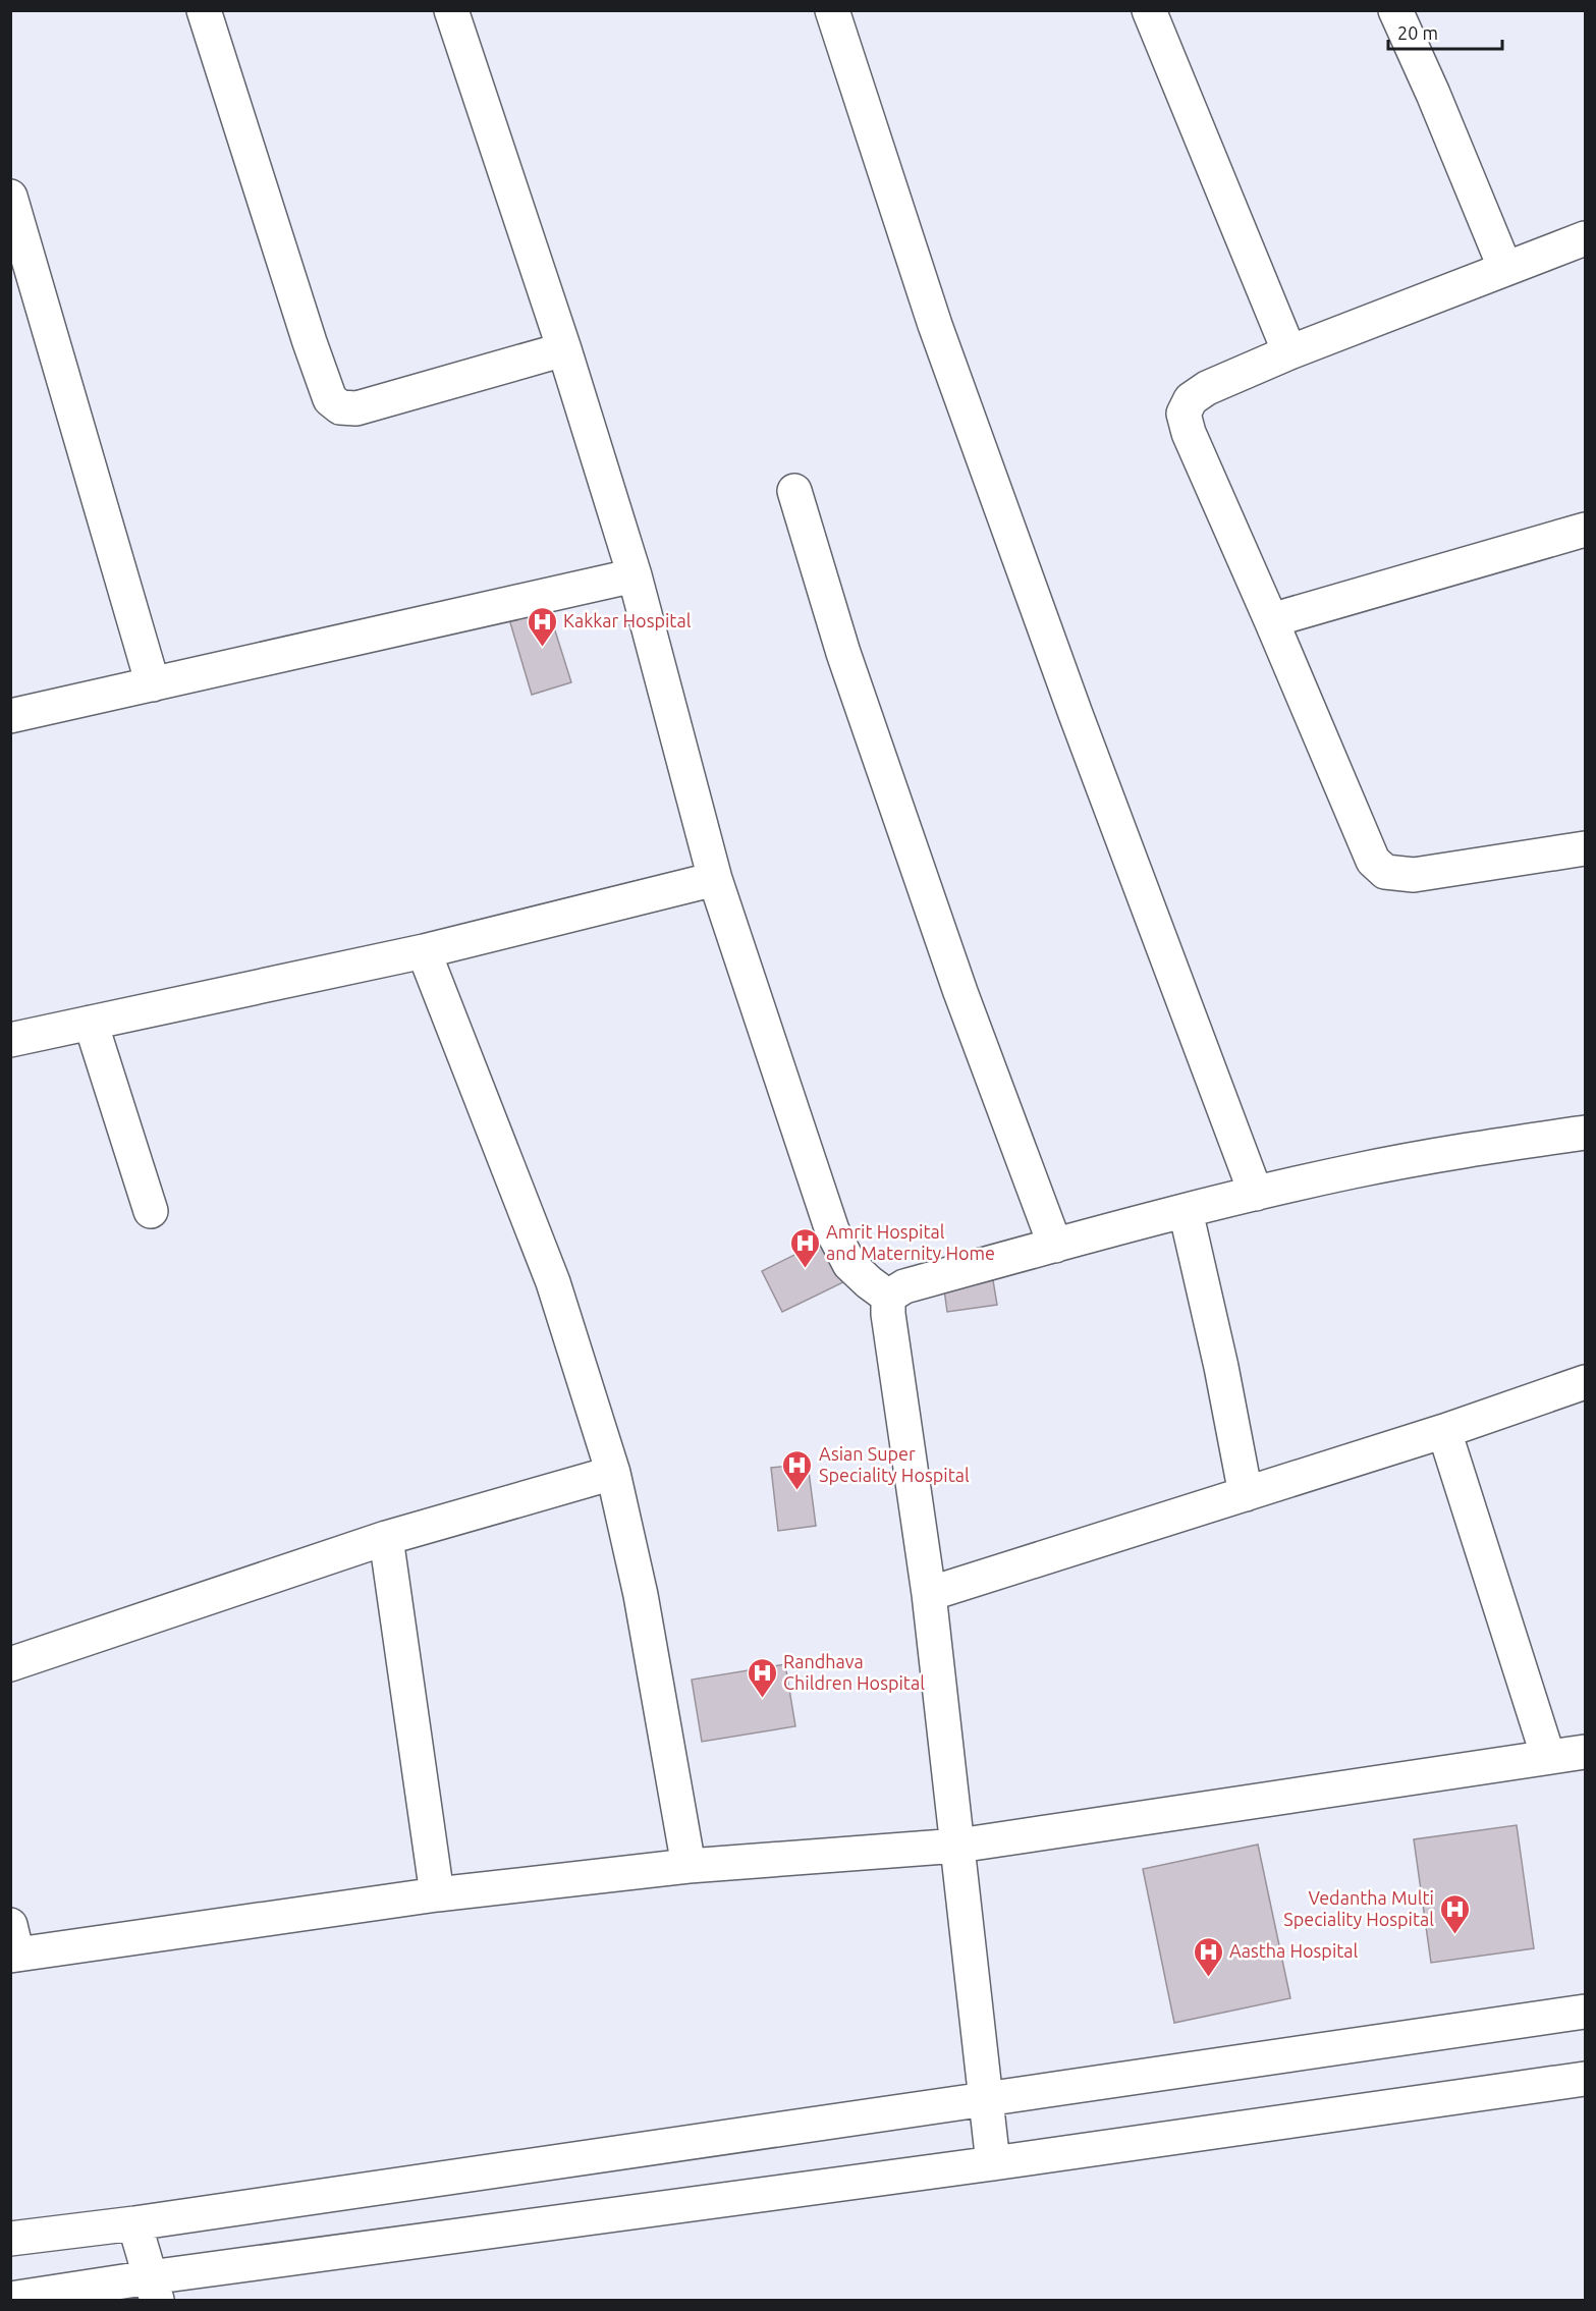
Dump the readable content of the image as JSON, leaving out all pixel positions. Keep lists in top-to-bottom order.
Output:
{
  "places": {
    "hospital": [
      "Kakkar Hospital",
      "Amrit Hospital and Maternity Home",
      "Asian Super Speciality Hospital",
      "Randhava Children Hospital",
      "Vedantha Multi Speciality Hospital",
      "Aastha Hospital"
    ]
  },
  "scale_bar": "20 m"
}
